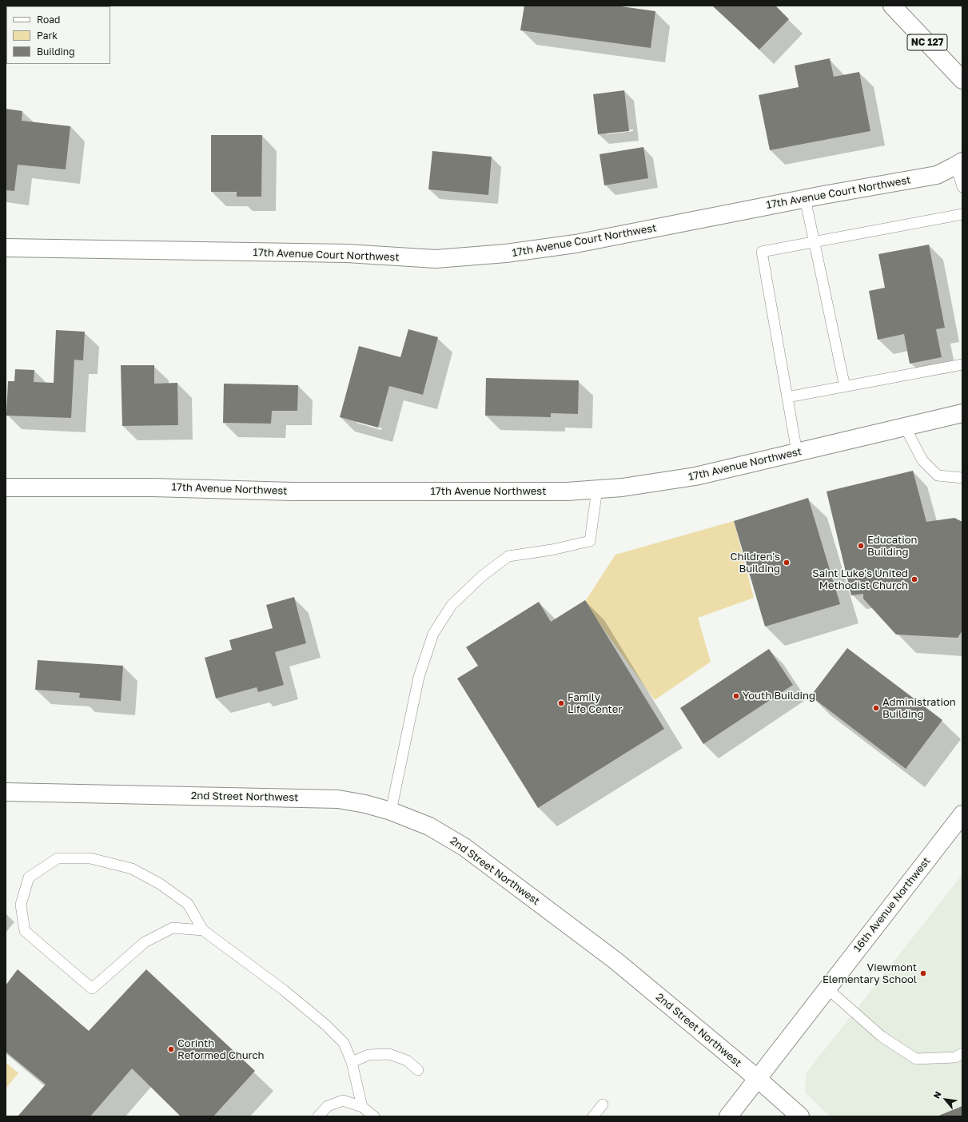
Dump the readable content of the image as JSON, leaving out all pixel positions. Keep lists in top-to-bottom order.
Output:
{
  "streets": {
    "street": [
      "NC 127",
      "17th Avenue Court Northwest",
      "17th Avenue Northwest",
      "2nd Street Northwest",
      "16th Avenue Northwest"
    ]
  },
  "crossings": [
    ["2nd Street Northwest", "16th Avenue Northwest"]
  ],
  "places": [
    "Education Building",
    "Children's Building",
    "Saint Luke's United Methodist Church",
    "Youth Building",
    "Family Life Center",
    "Administration Building",
    "Viewmont Elementary School",
    "Corinth Reformed Church"
  ],
  "legend": ["Road", "Park", "Building"],
  "north": "top left"
}
